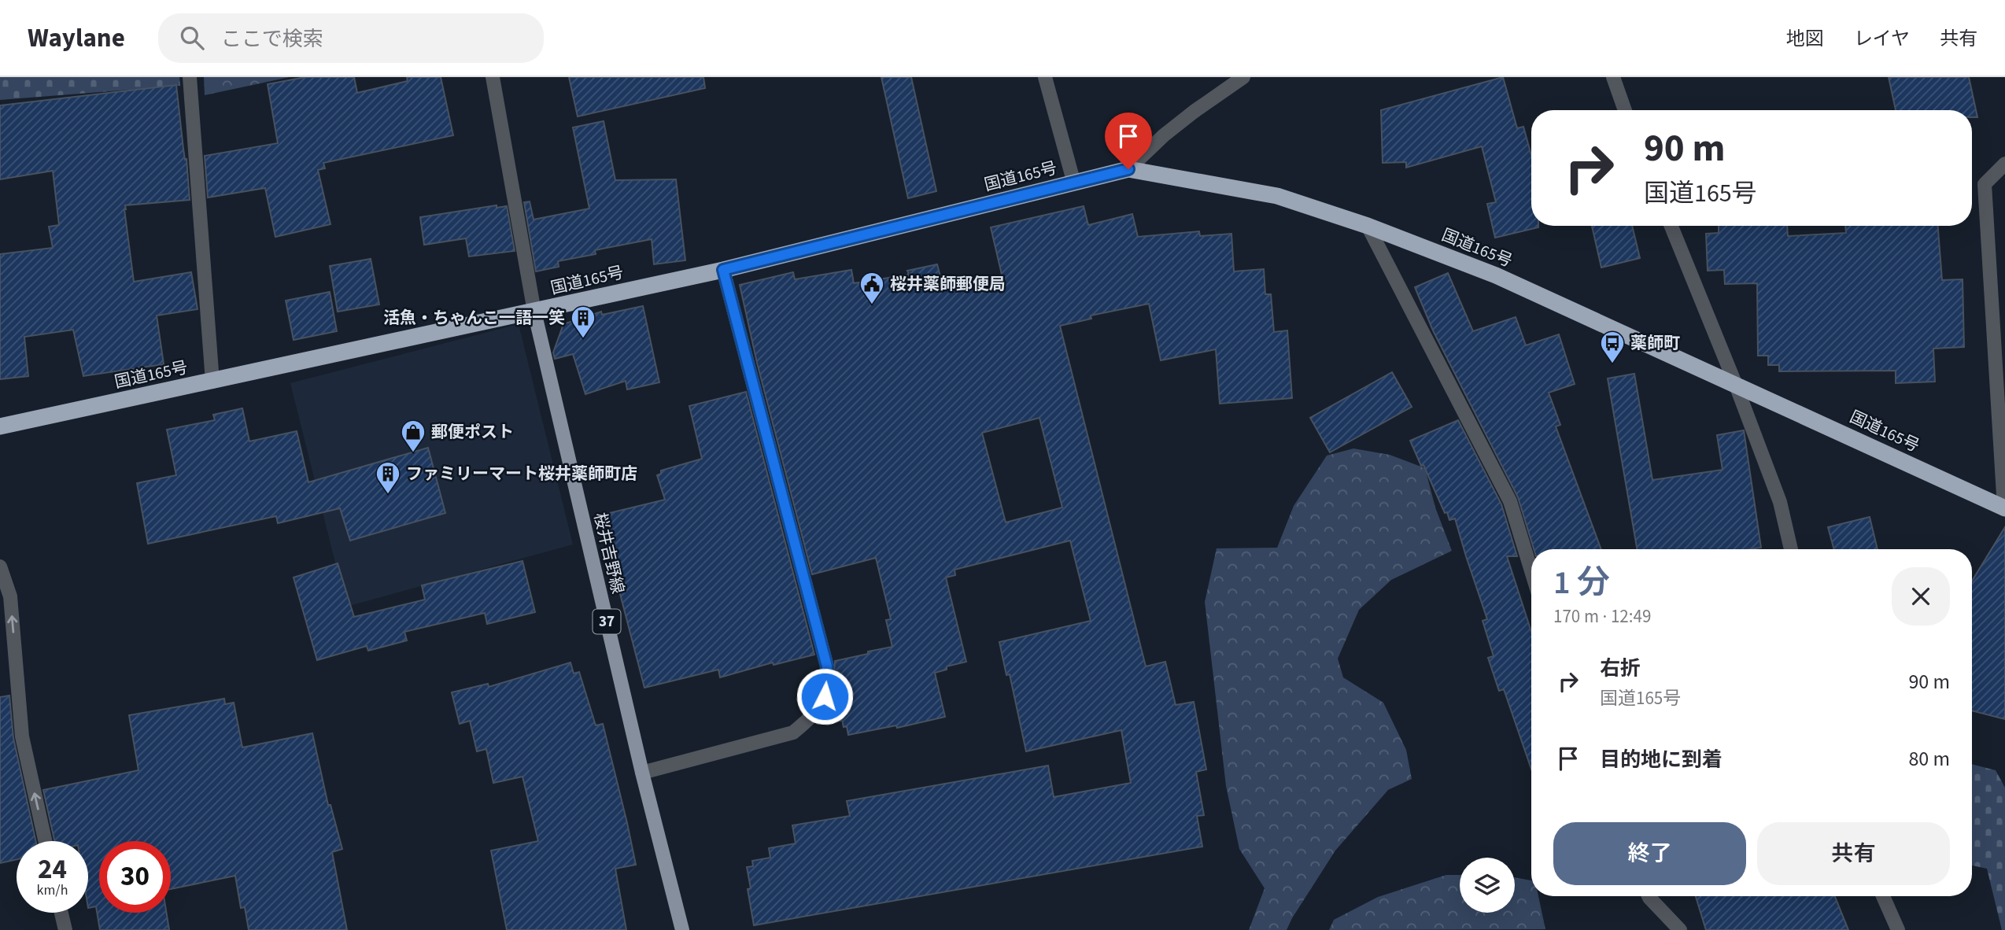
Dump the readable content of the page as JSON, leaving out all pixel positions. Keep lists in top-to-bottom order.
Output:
{
  "streets": {
    "highway": ["国道165号"],
    "main road": ["桜井吉野線", "37"]
  },
  "crossings": [
    ["国道165号", "桜井吉野線"]
  ],
  "places": {
    "public building": ["桜井薬師郵便局"],
    "building": ["活魚・ちゃんこ一語一笑", "ファミリーマート桜井薬師町店"],
    "bus stop": ["薬師町"],
    "shop": ["郵便ポスト"]
  },
  "page": {
    "header": "Waylane",
    "search": "ここで検索",
    "nav": ["地図", "レイヤ", "共有"],
    "turn": ["90 m", "国道165号"],
    "heading": ["1 分", "170 m · 12:49"],
    "list": [
      {
        "name": "右折",
        "note": "国道165号",
        "value": "90 m"
      },
      {
        "name": "目的地に到着",
        "value": "80 m"
      }
    ],
    "buttons": ["終了", "共有"],
    "speed": "24 km/h",
    "limit": "30"
  }
}
